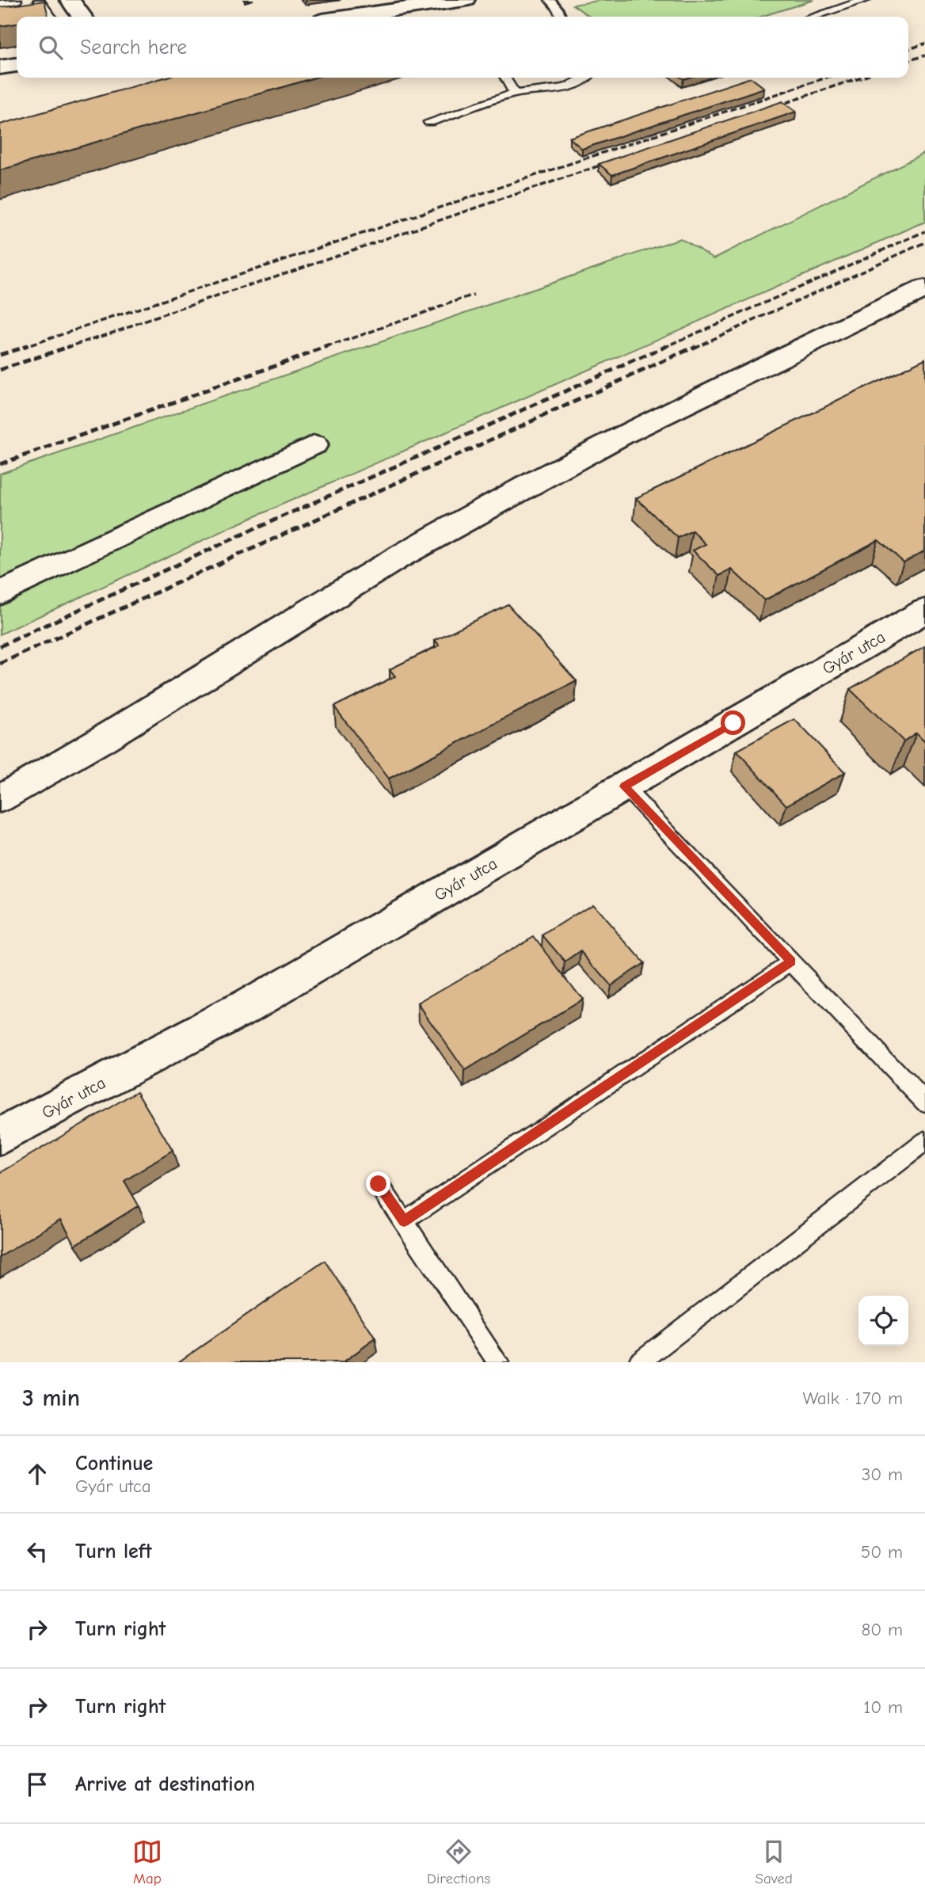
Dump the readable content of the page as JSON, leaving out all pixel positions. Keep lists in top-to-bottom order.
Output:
{
  "streets": {
    "main road": ["Gyár utca"]
  },
  "page": {
    "search": "Search here",
    "heading": ["3 min", "Walk · 170 m"],
    "list": [
      ["Continue", "Gyár utca", "30 m"],
      ["Turn left", "50 m"],
      ["Turn right", "80 m"],
      ["Turn right", "10 m"],
      "Arrive at destination"
    ],
    "nav": ["Map", "Directions", "Saved"]
  }
}
